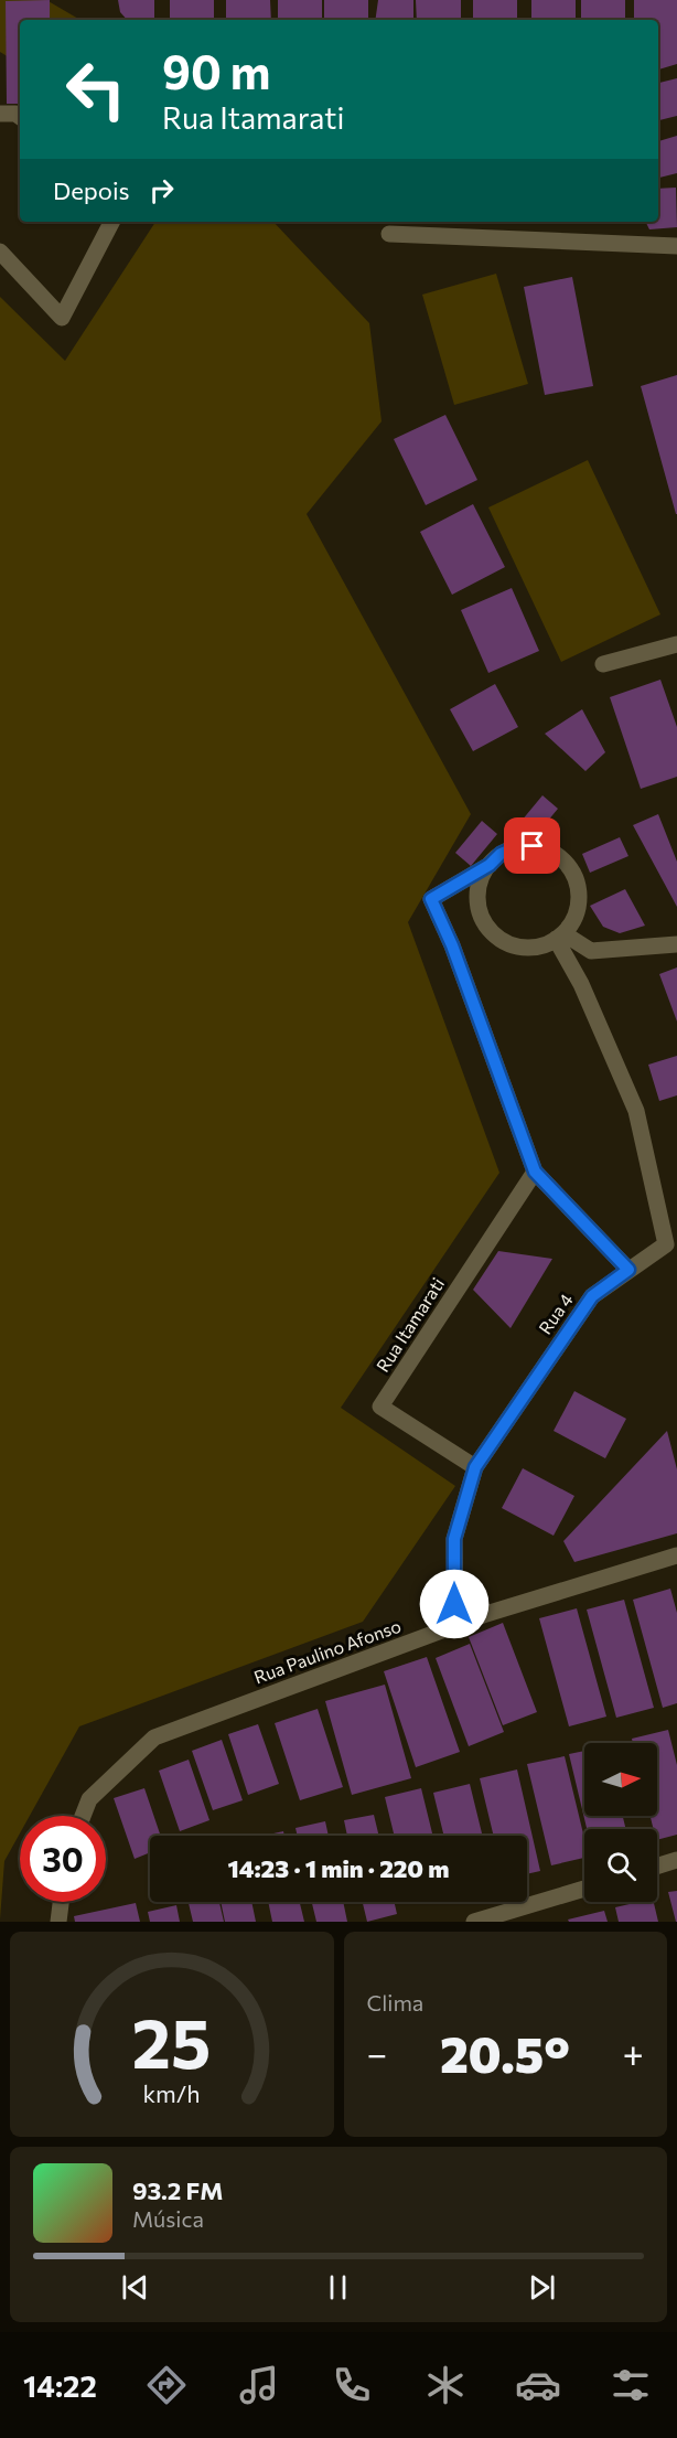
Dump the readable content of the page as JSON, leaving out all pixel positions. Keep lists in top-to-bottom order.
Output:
{
  "streets": {
    "street": ["Rua 4", "Rua Itamarati", "Rua Paulino Afonso"]
  },
  "crossings": [
    ["Rua 4", "Rua Itamarati"],
    ["Rua 4", "Rua Paulino Afonso"]
  ],
  "north": "right",
  "page": {
    "turn": ["90 m", "Rua Itamarati"],
    "then": "Depois",
    "limit": "30",
    "trip": "14:23 · 1 min · 220 m",
    "tile": "Clima",
    "heat": ["−", "20.5°", "+"],
    "song": ["93.2 FM", "Música"],
    "tabs": "14:22",
    "gauge": ["25", "km/h"]
  }
}
